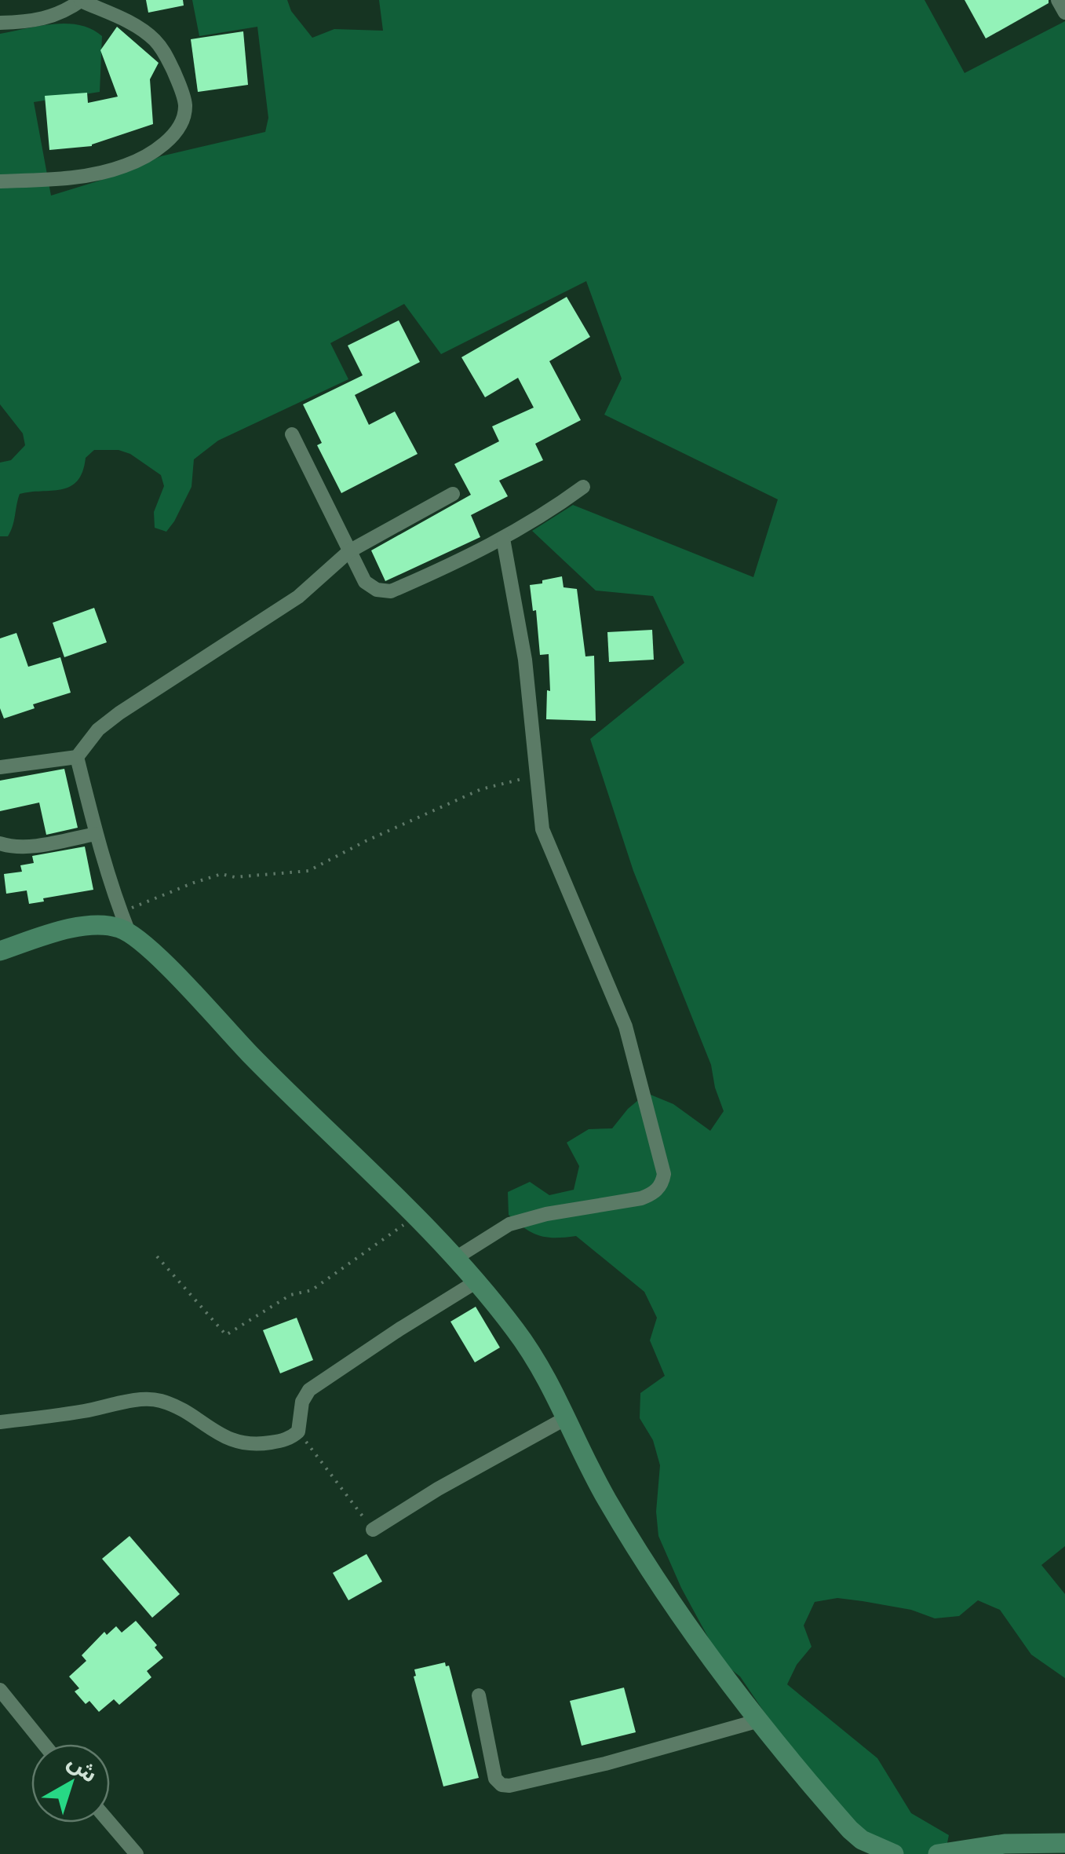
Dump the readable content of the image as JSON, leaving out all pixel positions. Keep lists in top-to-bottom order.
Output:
{
  "north": "top right"
}
